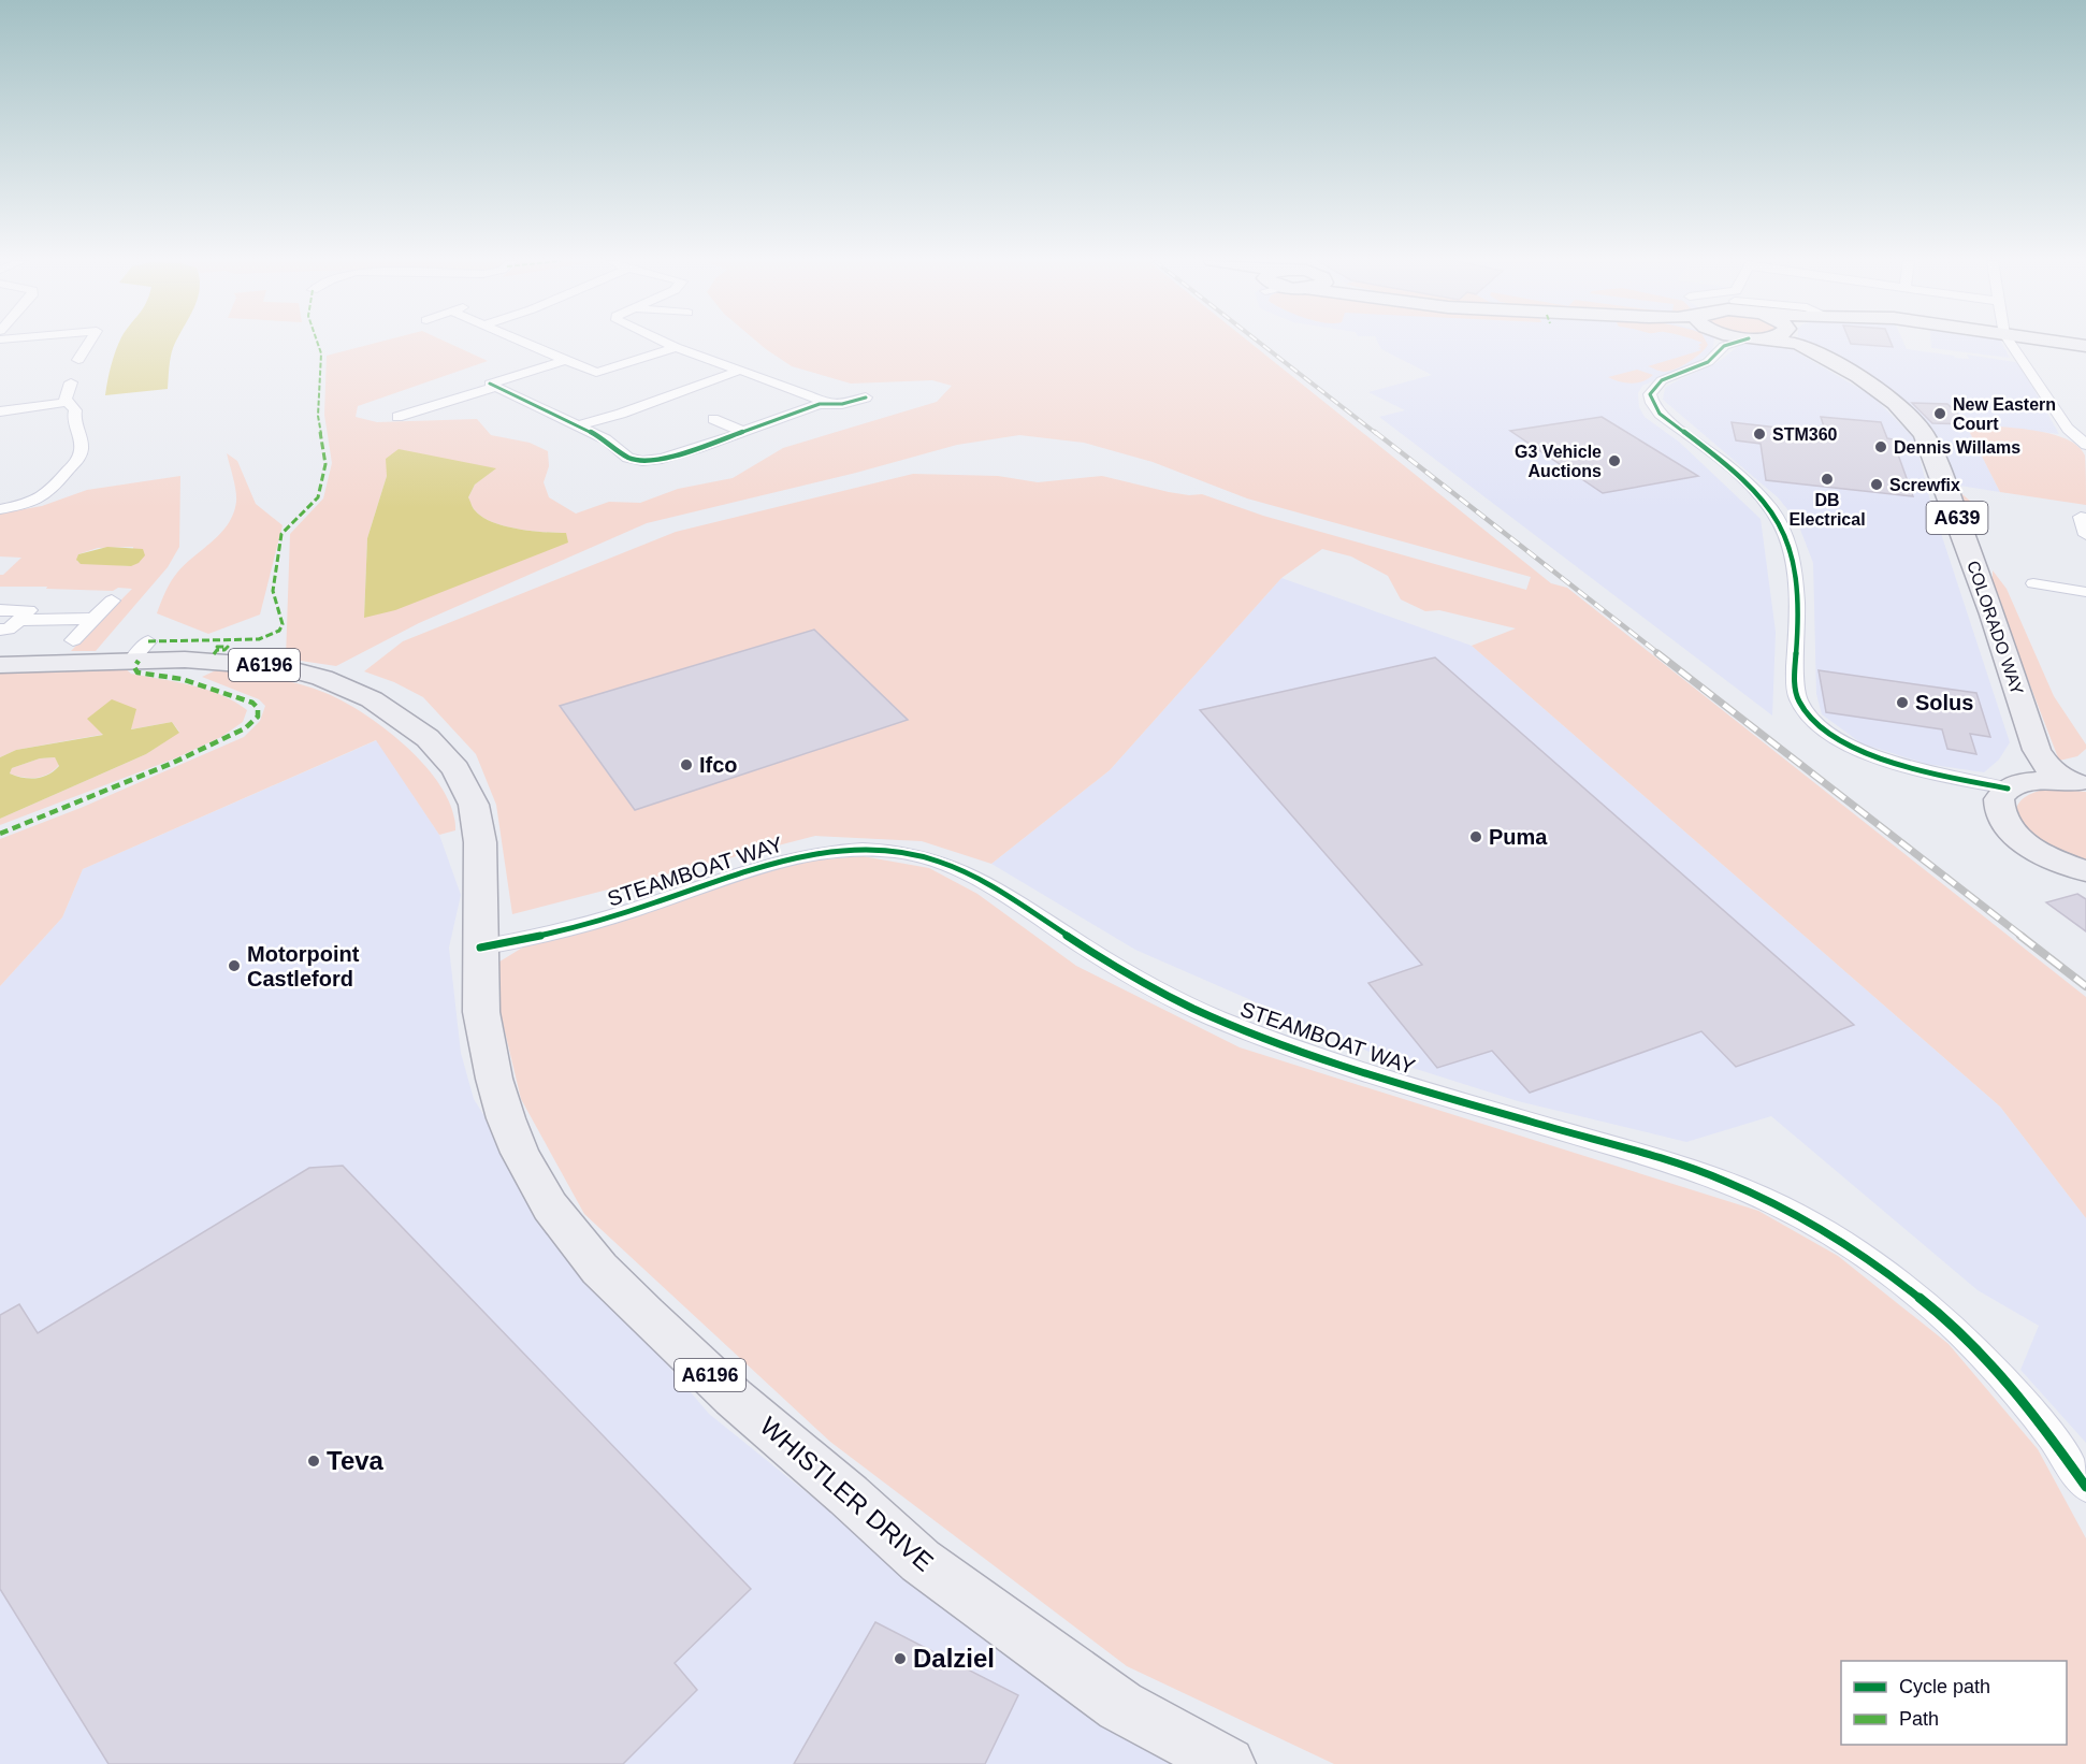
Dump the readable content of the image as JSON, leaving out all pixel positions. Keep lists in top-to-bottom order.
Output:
{
  "streets": {
    "main road": [
      "A639",
      "COLORADO WAY",
      "A6196",
      "WHISTLER DRIVE"
    ],
    "street": ["STEAMBOAT WAY"]
  },
  "crossings": [
    ["A639", "COLORADO WAY"],
    ["STEAMBOAT WAY", "WHISTLER DRIVE"]
  ],
  "places": [
    "New Eastern Court",
    "STM360",
    "Dennis Willams",
    "G3 Vehicle Auctions",
    "DB Electrical",
    "Screwfix",
    "Solus",
    "Ifco",
    "Puma",
    "Motorpoint Castleford",
    "Teva",
    "Dalziel"
  ],
  "legend": ["Cycle path", "Path"]
}
